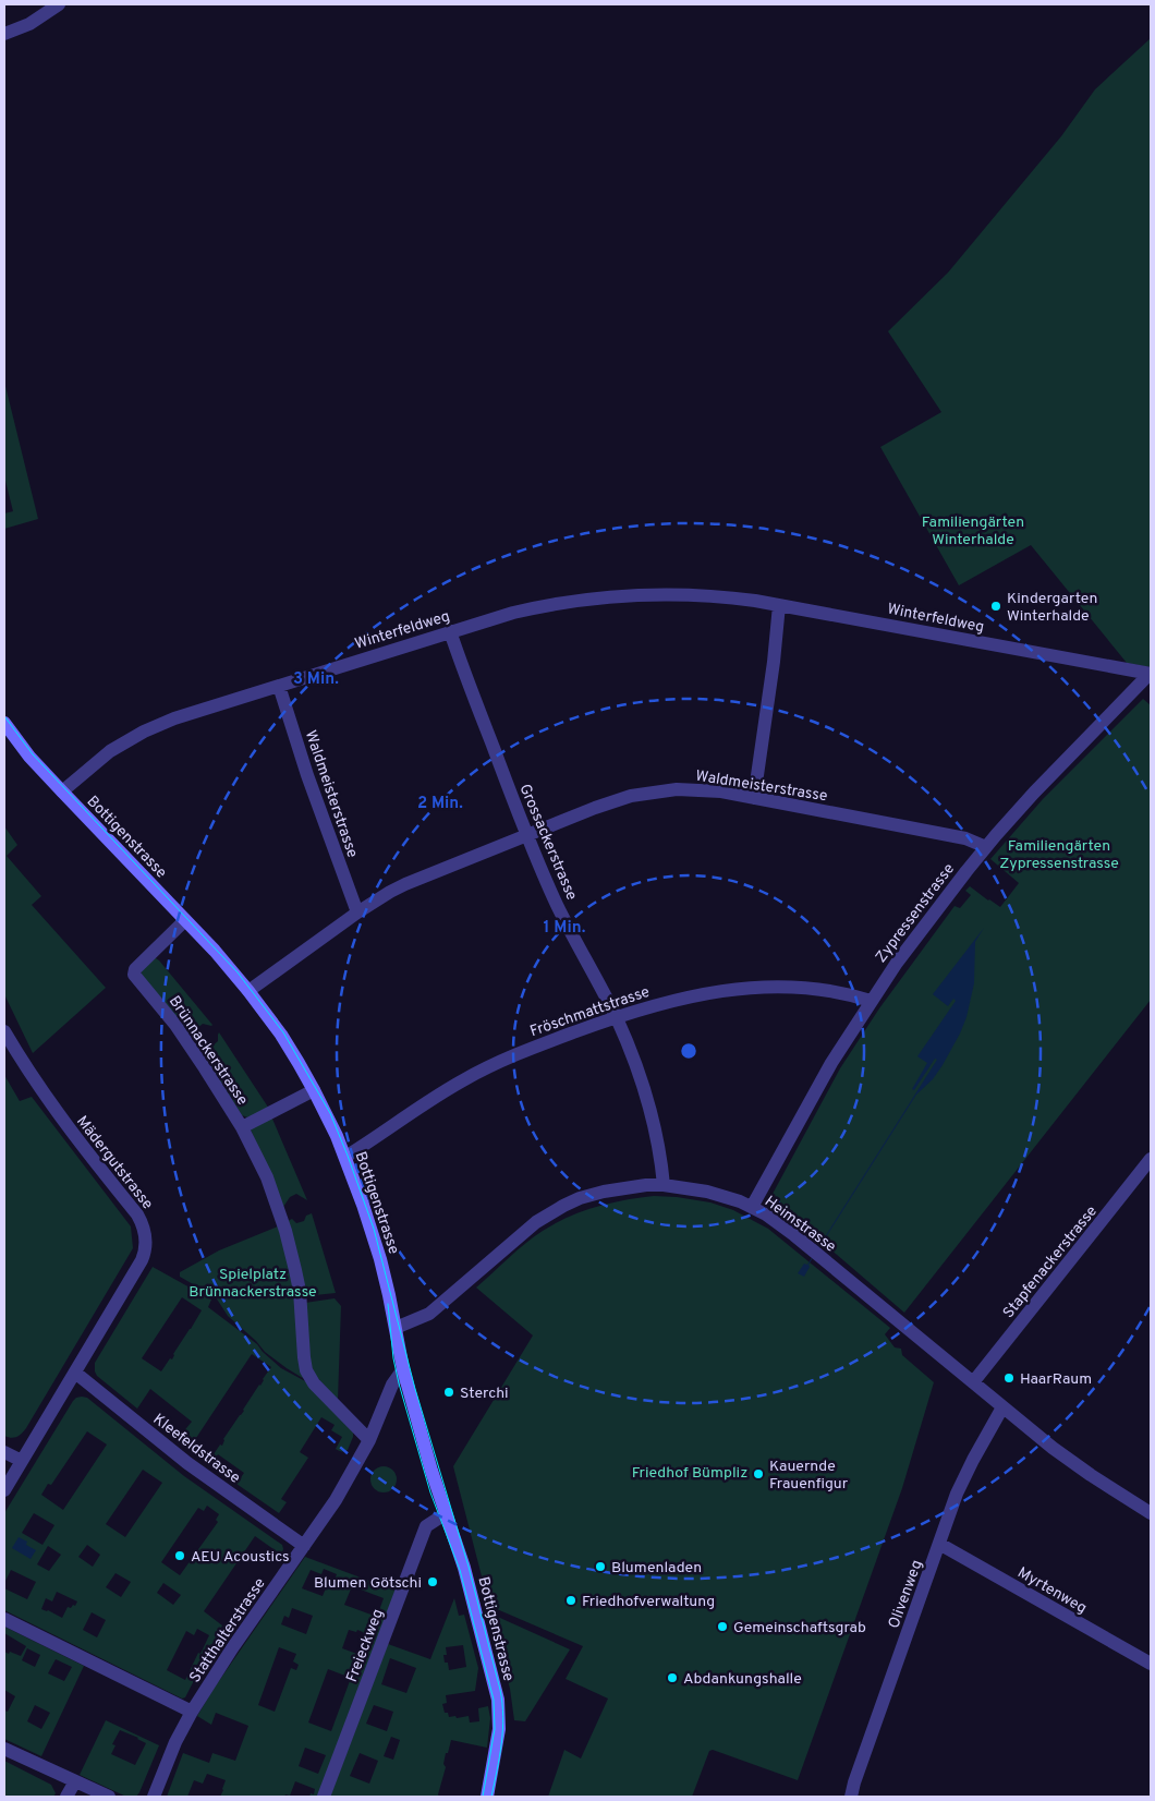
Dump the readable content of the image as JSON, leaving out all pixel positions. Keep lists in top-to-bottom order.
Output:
{
  "streets": {
    "street": [
      "Winterfeldweg",
      "Waldmeisterstrasse",
      "Bottigenstrasse",
      "Grossackerstrasse",
      "Zypressenstrasse",
      "Fröschmattstrasse",
      "Brünnackerstrasse",
      "Mädergutstrasse",
      "Heimstrasse",
      "Stapfenackerstrasse",
      "Kleefeldstrasse",
      "Myrtenweg",
      "Olivenweg",
      "Statthalterstrasse",
      "Freieckweg"
    ]
  },
  "crossings": [
    ["Winterfeldweg", "Waldmeisterstrasse"],
    ["Winterfeldweg", "Bottigenstrasse"],
    ["Winterfeldweg", "Grossackerstrasse"],
    ["Winterfeldweg", "Zypressenstrasse"],
    ["Waldmeisterstrasse", "Bottigenstrasse"],
    ["Waldmeisterstrasse", "Grossackerstrasse"],
    ["Waldmeisterstrasse", "Zypressenstrasse"],
    ["Bottigenstrasse", "Fröschmattstrasse"],
    ["Bottigenstrasse", "Brünnackerstrasse"],
    ["Bottigenstrasse", "Heimstrasse"],
    ["Bottigenstrasse", "Statthalterstrasse"],
    ["Bottigenstrasse", "Freieckweg"],
    ["Grossackerstrasse", "Fröschmattstrasse"],
    ["Grossackerstrasse", "Heimstrasse"],
    ["Zypressenstrasse", "Fröschmattstrasse"],
    ["Zypressenstrasse", "Heimstrasse"],
    ["Brünnackerstrasse", "Statthalterstrasse"],
    ["Mädergutstrasse", "Kleefeldstrasse"],
    ["Heimstrasse", "Stapfenackerstrasse"],
    ["Heimstrasse", "Olivenweg"],
    ["Kleefeldstrasse", "Statthalterstrasse"],
    ["Myrtenweg", "Olivenweg"]
  ],
  "parks": [
    "Familiengärten Winterhalde",
    "Familiengärten Zypressenstrasse",
    "Spielplatz Brünnackerstrasse",
    "Friedhof Bümpliz"
  ],
  "places": [
    "Kindergarten Winterhalde",
    "HaarRaum",
    "Sterchi",
    "Kauernde Frauenfigur",
    "AEU Acoustics",
    "Blumenladen",
    "Blumen Götschi",
    "Friedhofverwaltung",
    "Gemeinschaftsgrab",
    "Abdankungshalle"
  ],
  "rings": ["3 Min.", "2 Min.", "1 Min."]
}
